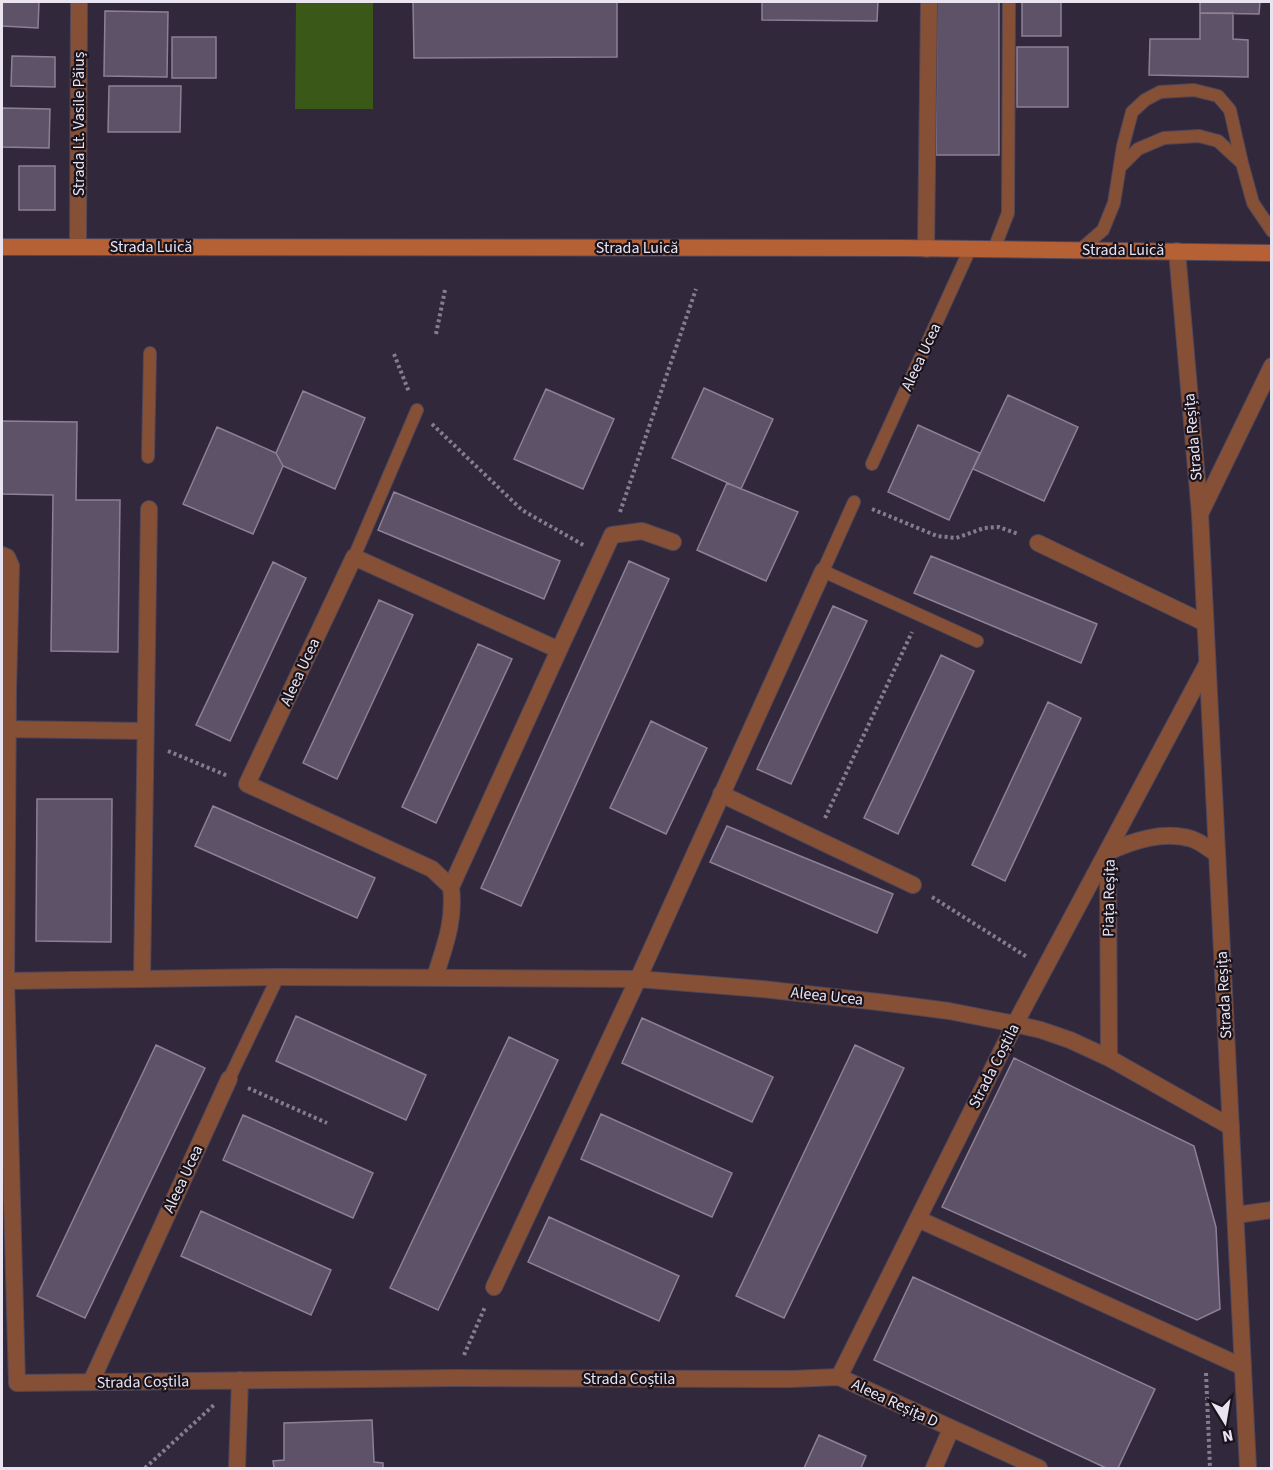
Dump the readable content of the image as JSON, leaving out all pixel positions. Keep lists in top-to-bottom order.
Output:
{
  "streets": {
    "main road": ["Strada Luică"],
    "street": [
      "Strada Lt. Vasile Păiuș",
      "Aleea Ucea",
      "Strada Reșița",
      "Piața Reșița",
      "Strada Coștila",
      "Aleea Reșița D"
    ]
  },
  "crossings": [
    ["Strada Lt. Vasile Păiuș", "Strada Luică"],
    ["Strada Luică", "Aleea Ucea"],
    ["Strada Luică", "Strada Reșița"],
    ["Aleea Ucea", "Strada Coștila"],
    ["Strada Reșița", "Piața Reșița"],
    ["Strada Reșița", "Strada Coștila"],
    ["Piața Reșița", "Strada Coștila"],
    ["Strada Coștila", "Aleea Reșița D"]
  ],
  "north": "bottom"
}
